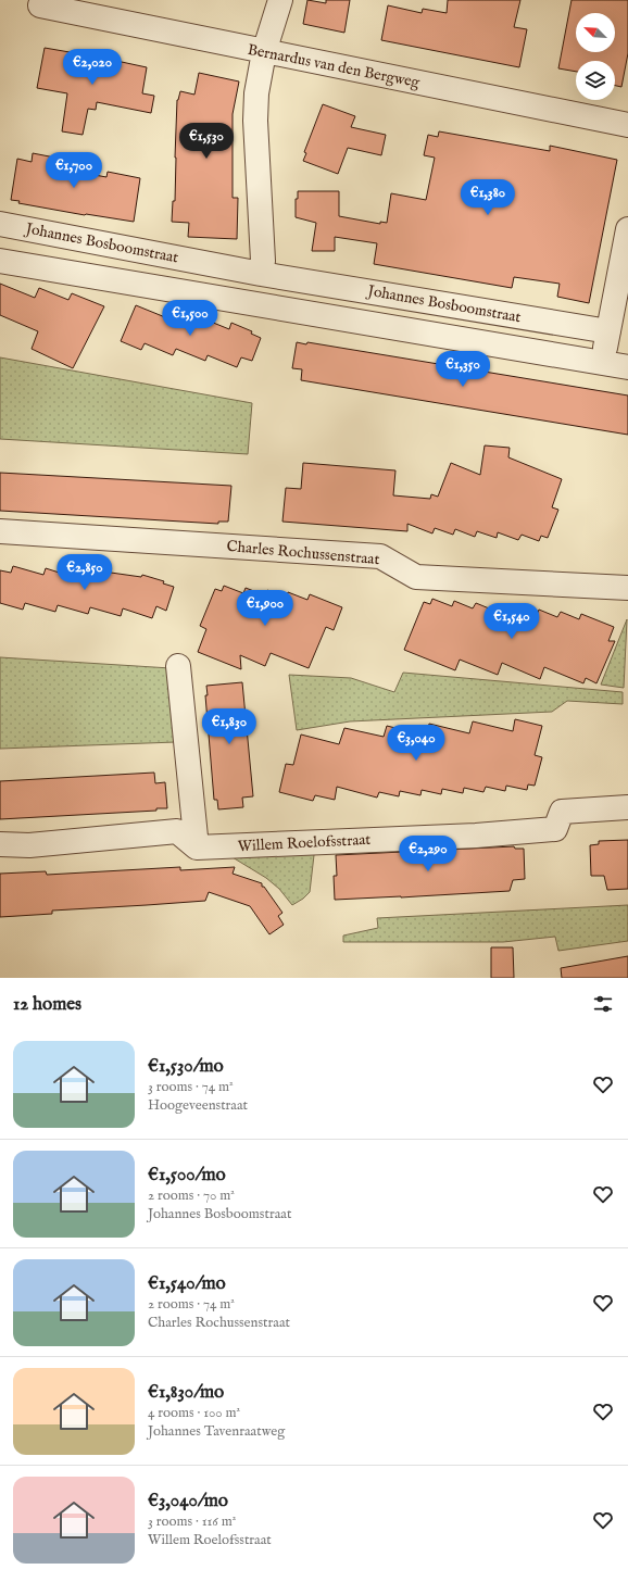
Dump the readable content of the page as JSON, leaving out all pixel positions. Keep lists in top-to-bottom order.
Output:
{
  "streets": {
    "street": [
      "Bernardus van den Bergweg",
      "Johannes Bosboomstraat",
      "Charles Rochussenstraat",
      "Willem Roelofsstraat"
    ]
  },
  "north": "top left",
  "page": {
    "price": [
      "€2,020",
      "€1,530",
      "€1,700",
      "€1,380",
      "€1,500",
      "€1,350",
      "€2,850",
      "€1,900",
      "€1,540",
      "€1,830",
      "€3,040",
      "€2,290"
    ],
    "heading": "12 homes",
    "list": [
      {
        "name": "€1,530/mo",
        "note": "3 rooms · 74 m² · Hoogeveenstraat"
      },
      {
        "name": "€1,500/mo",
        "note": "2 rooms · 70 m² · Johannes Bosboomstraat"
      },
      {
        "name": "€1,540/mo",
        "note": "2 rooms · 74 m² · Charles Rochussenstraat"
      },
      {
        "name": "€1,830/mo",
        "note": "4 rooms · 100 m² · Johannes Tavenraatweg"
      },
      {
        "name": "€3,040/mo",
        "note": "3 rooms · 116 m² · Willem Roelofsstraat"
      }
    ]
  }
}
